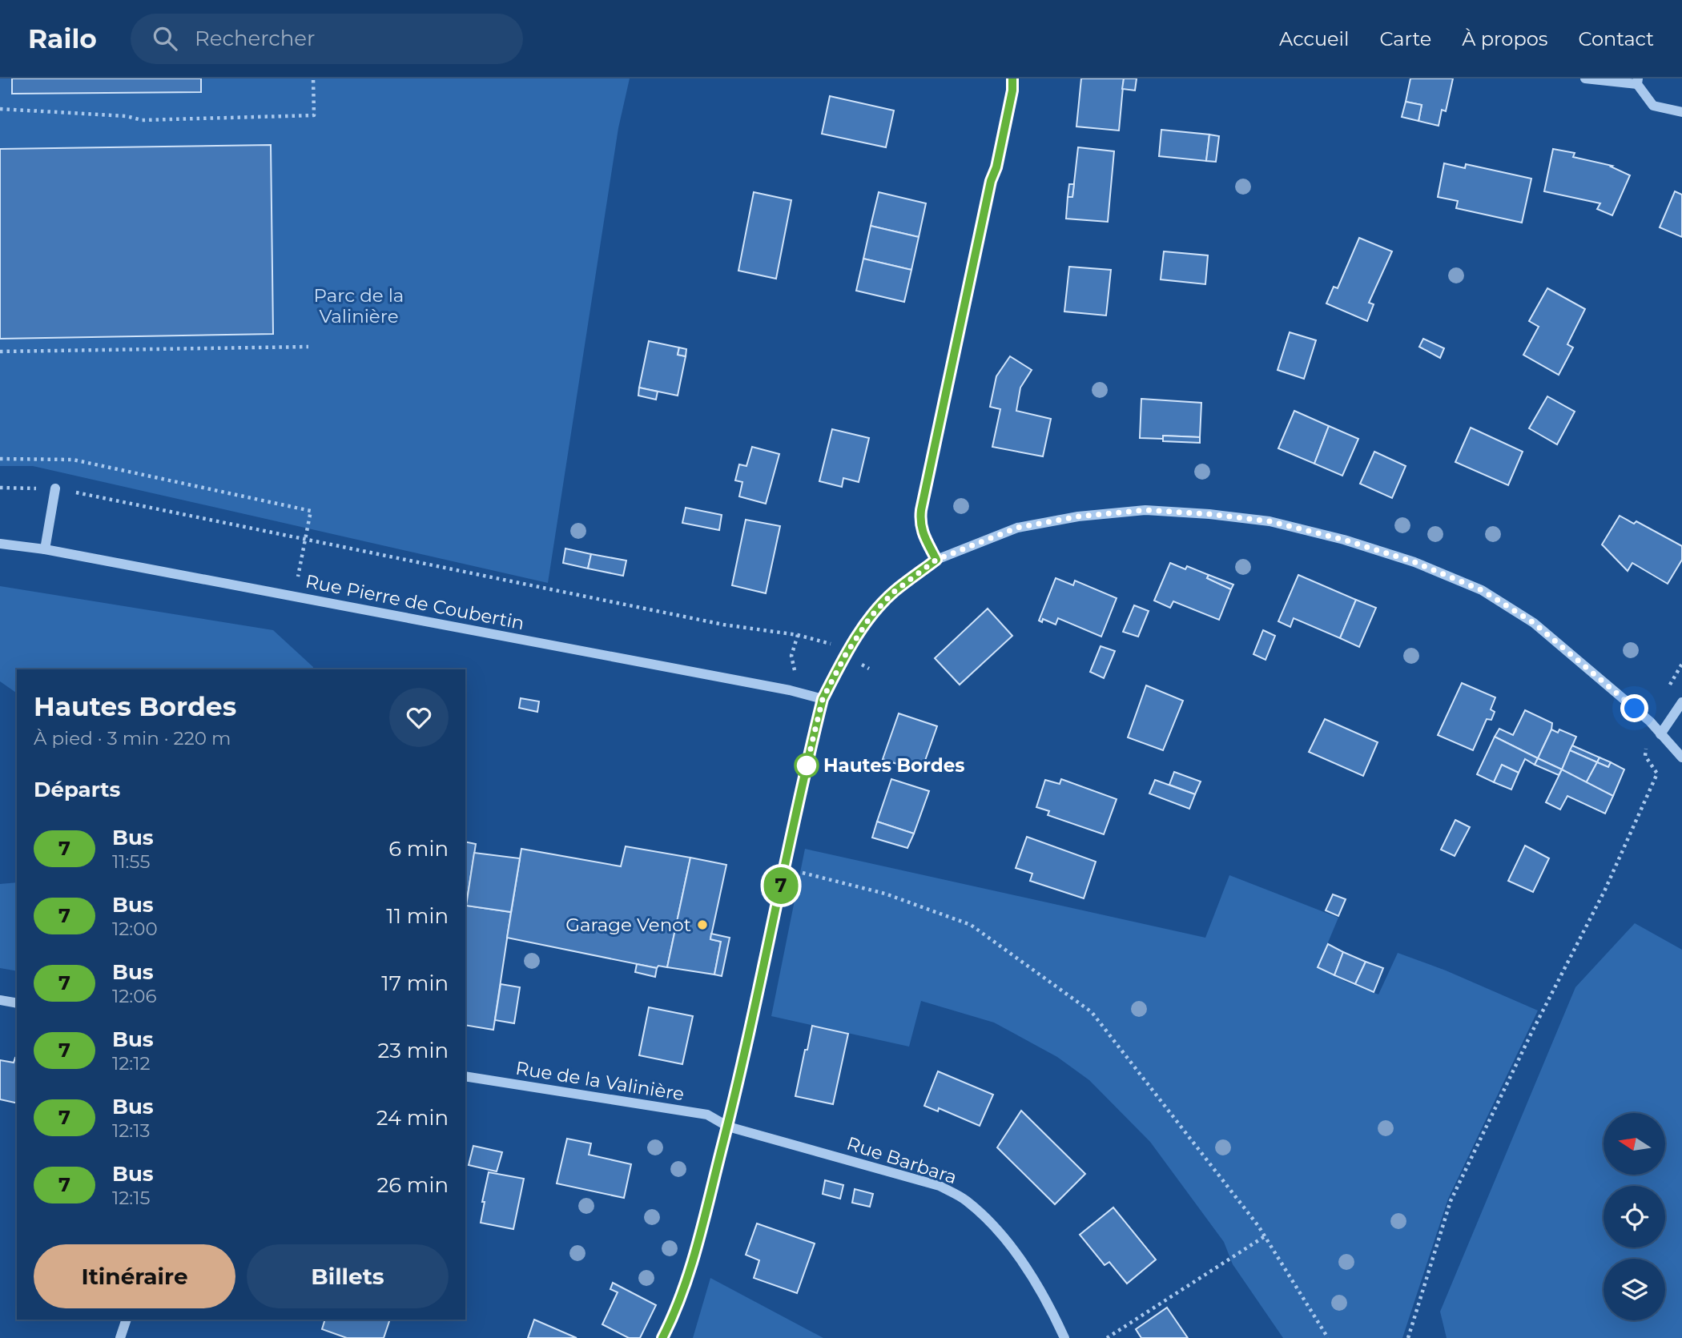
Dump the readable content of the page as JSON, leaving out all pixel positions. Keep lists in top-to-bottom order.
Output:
{
  "streets": {
    "street": ["Rue Pierre de Coubertin", "Rue de la Valinière", "Rue Barbara"]
  },
  "crossings": [
    ["Rue de la Valinière", "Rue Barbara"]
  ],
  "parks": ["Parc de la Valinière"],
  "places": ["Hautes Bordes", "Garage Venot"],
  "lines": ["bus line 7"],
  "north": "left",
  "page": {
    "header": "Railo",
    "search": "Rechercher",
    "nav": [
      "Accueil",
      "Carte",
      "À propos",
      "Contact"
    ],
    "on_map": "7",
    "heading": [
      ["Hautes Bordes", "À pied · 3 min · 220 m"],
      "Départs"
    ],
    "list": [
      {
        "mark": "7",
        "name": "Bus",
        "note": "11:55",
        "value": "6 min"
      },
      {
        "mark": "7",
        "name": "Bus",
        "note": "12:00",
        "value": "11 min"
      },
      {
        "mark": "7",
        "name": "Bus",
        "note": "12:06",
        "value": "17 min"
      },
      {
        "mark": "7",
        "name": "Bus",
        "note": "12:12",
        "value": "23 min"
      },
      {
        "mark": "7",
        "name": "Bus",
        "note": "12:13",
        "value": "24 min"
      },
      {
        "mark": "7",
        "name": "Bus",
        "note": "12:15",
        "value": "26 min"
      }
    ],
    "buttons": ["Itinéraire", "Billets"]
  }
}
